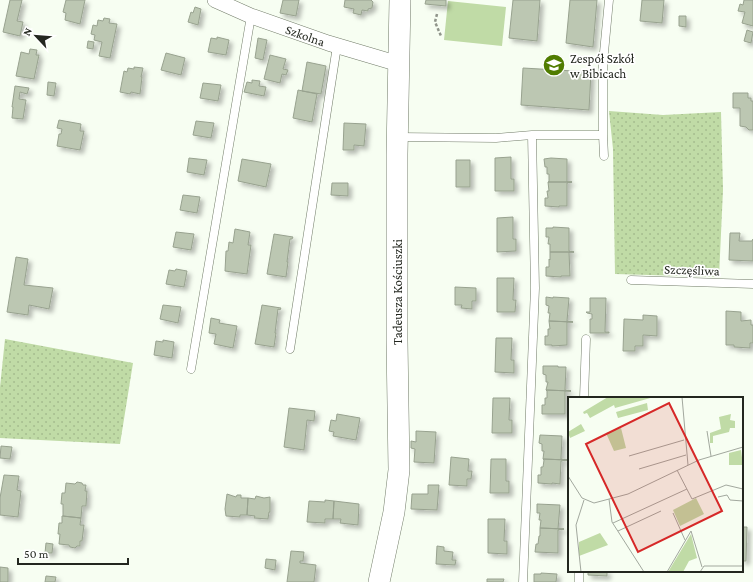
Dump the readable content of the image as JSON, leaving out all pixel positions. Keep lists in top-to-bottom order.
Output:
{
  "streets": {
    "street": ["Szkolna", "Tadeusza Kościuszki"],
    "lane": ["Szczęśliwa"]
  },
  "crossings": [
    ["Szkolna", "Tadeusza Kościuszki"]
  ],
  "places": {
    "school or university": ["Zespół Szkół w Bibicach"]
  },
  "scale_bar": "50 m",
  "north": "top left"
}
